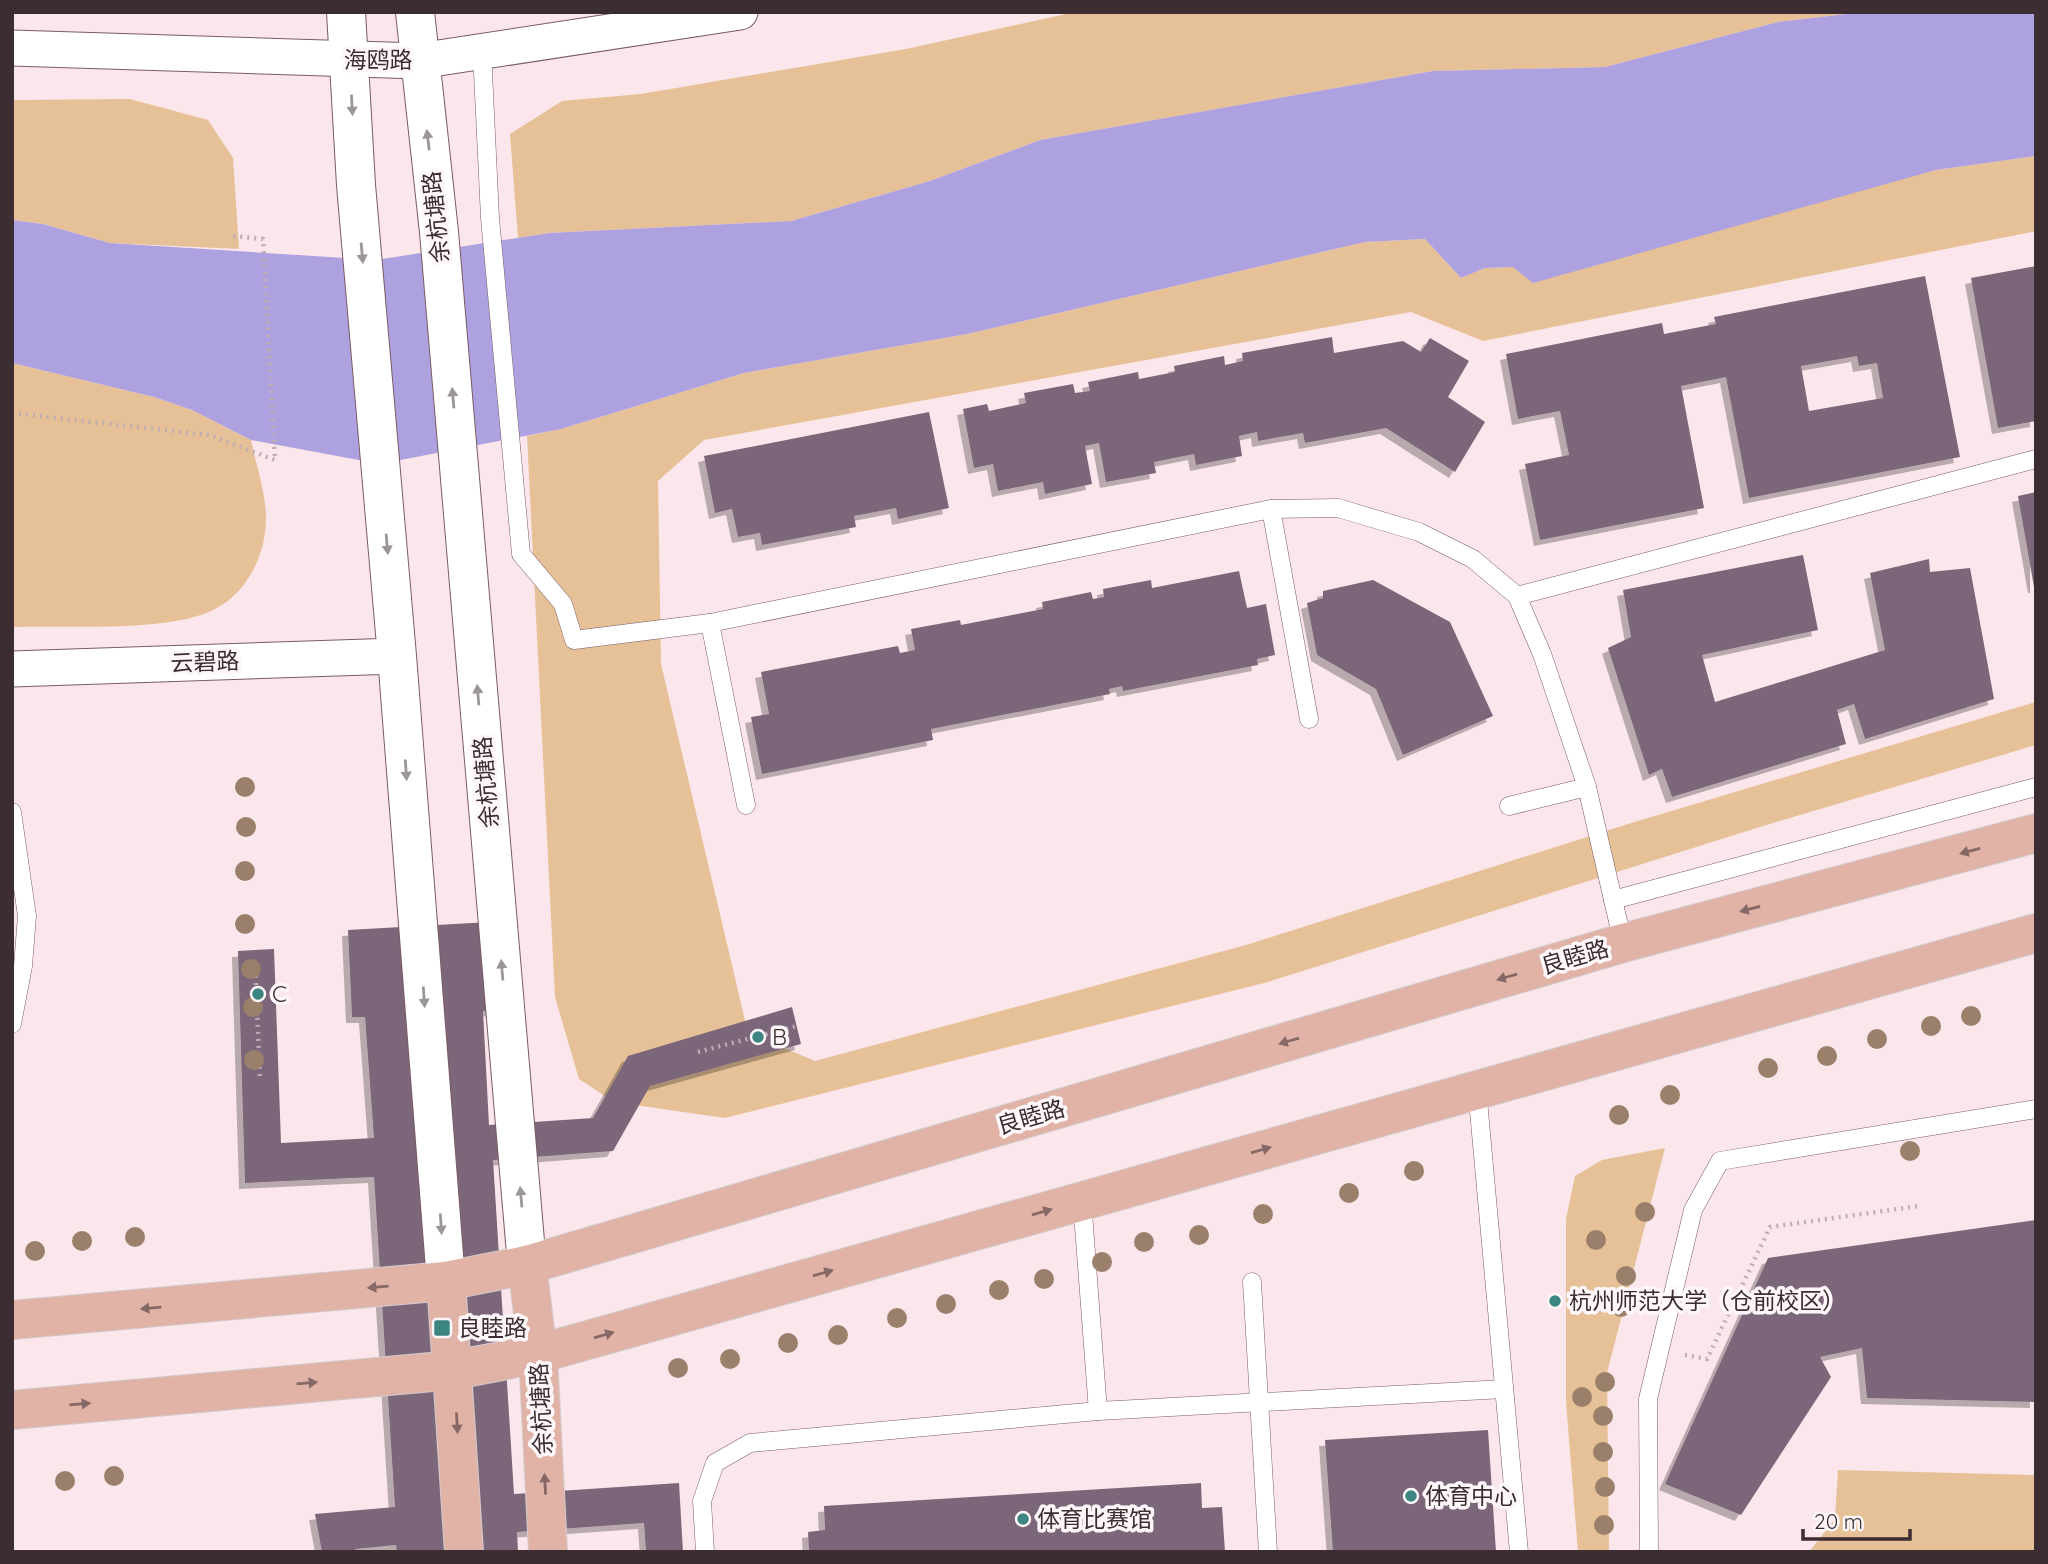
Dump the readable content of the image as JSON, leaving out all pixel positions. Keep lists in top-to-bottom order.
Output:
{
  "streets": {
    "main road": ["余杭塘路", "良睦路"],
    "street": ["海鸥路", "云碧路"]
  },
  "crossings": [
    ["海鸥路", "余杭塘路"],
    ["余杭塘路", "良睦路"]
  ],
  "places": {
    "other": [
      "C",
      "B",
      "杭州师范大学（仓前校区）",
      "体育中心",
      "体育比赛馆"
    ],
    "transit": ["良睦路"]
  },
  "scale_bar": "20 m"
}
